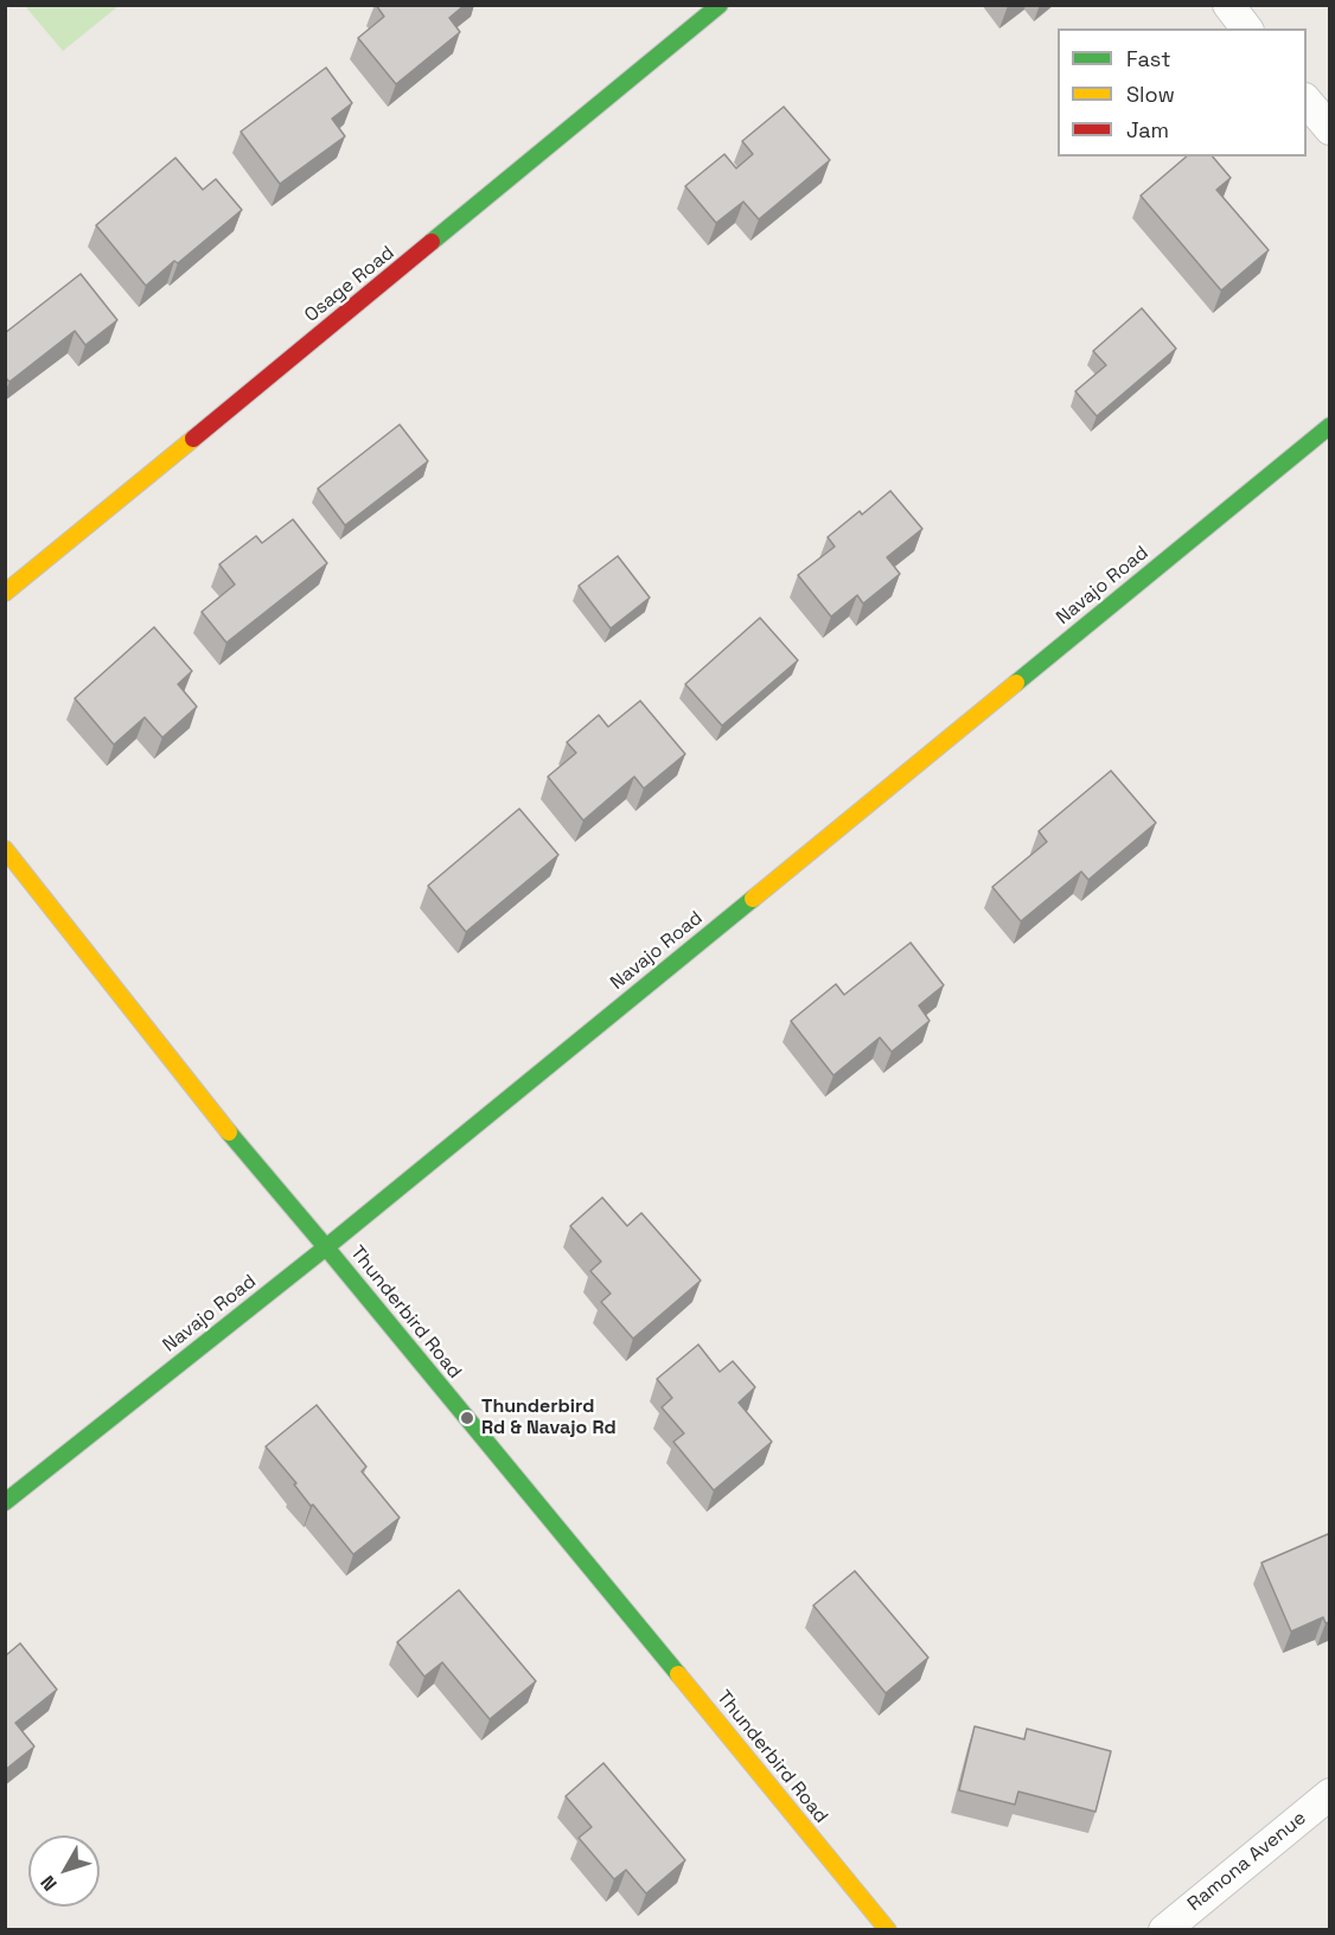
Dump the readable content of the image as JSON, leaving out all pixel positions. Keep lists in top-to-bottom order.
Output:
{
  "streets": {
    "main road": ["Osage Road", "Navajo Road", "Thunderbird Road"],
    "street": ["Ramona Avenue"]
  },
  "crossings": [
    ["Navajo Road", "Thunderbird Road"]
  ],
  "places": ["Thunderbird Rd & Navajo Rd"],
  "legend": ["Fast", "Slow", "Jam"],
  "north": "bottom left"
}
